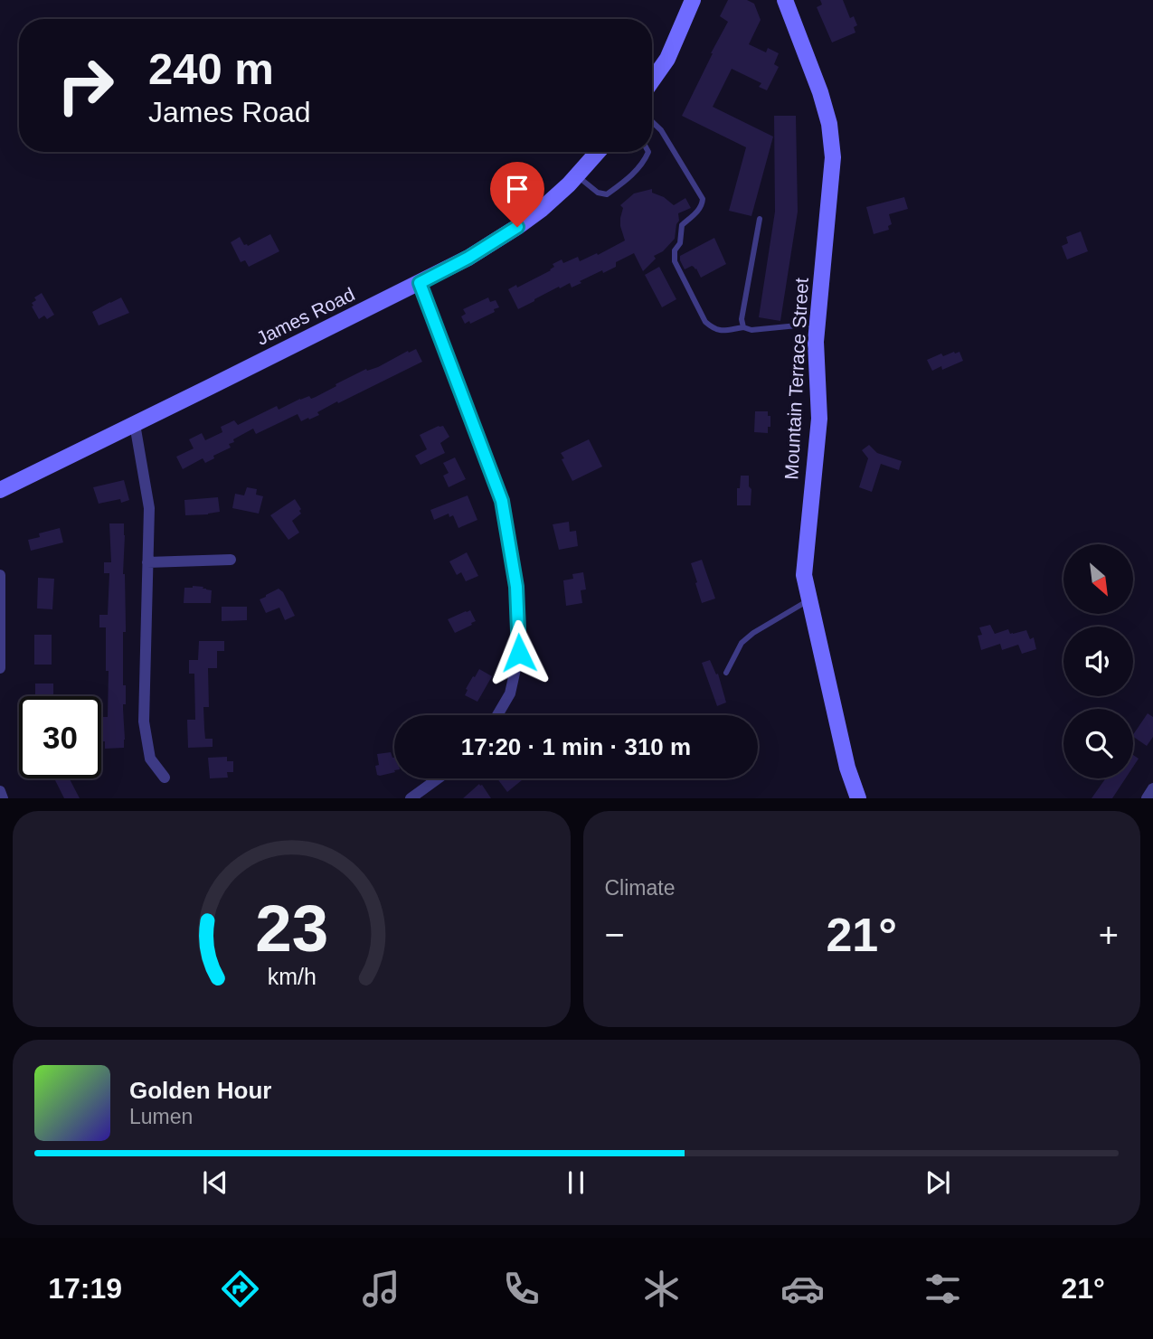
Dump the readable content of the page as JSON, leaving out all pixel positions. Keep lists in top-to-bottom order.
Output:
{
  "streets": {
    "street": ["James Road", "Mountain Terrace Street"]
  },
  "north": "bottom right",
  "page": {
    "turn": ["240 m", "James Road"],
    "limit": "30",
    "trip": "17:20 · 1 min · 310 m",
    "tile": "Climate",
    "heat": ["−", "21°", "+"],
    "song": ["Golden Hour", "Lumen"],
    "tabs": ["17:19", "21°"],
    "gauge": ["23", "km/h"]
  }
}
